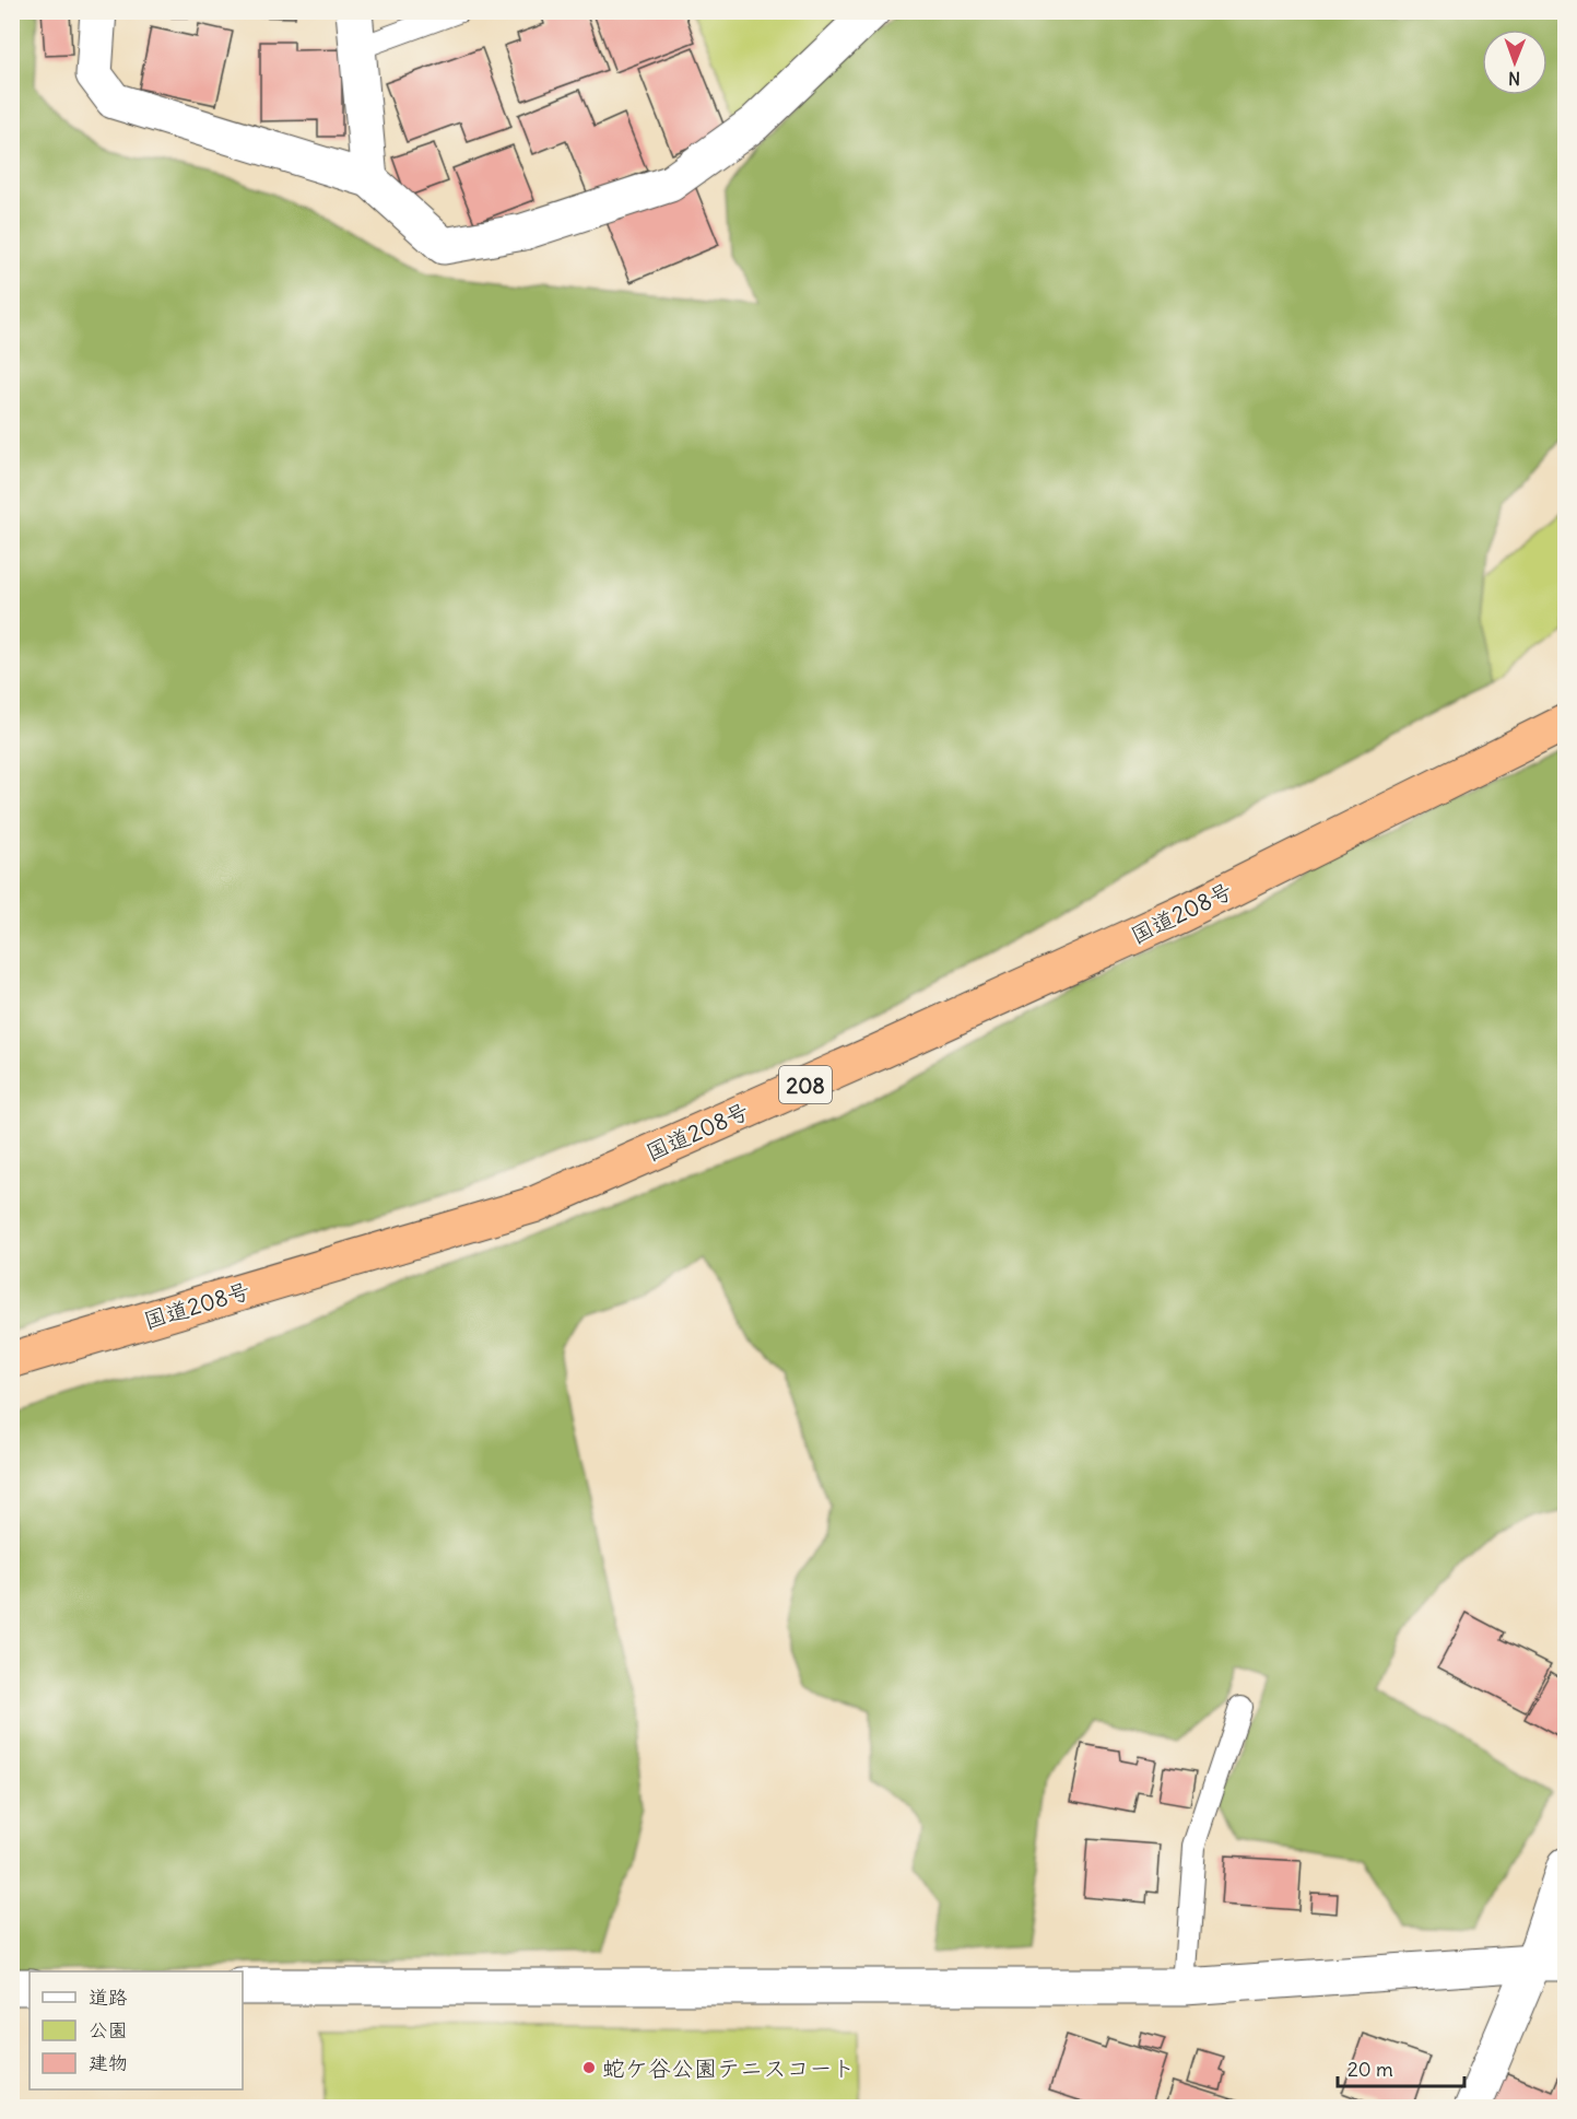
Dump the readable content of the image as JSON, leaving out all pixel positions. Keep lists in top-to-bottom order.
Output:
{
  "streets": {
    "highway": ["国道208号", "208"]
  },
  "places": ["蛇ケ谷公園テニスコート"],
  "legend": ["道路", "公園", "建物"],
  "scale_bar": "20 m",
  "north": "bottom"
}
